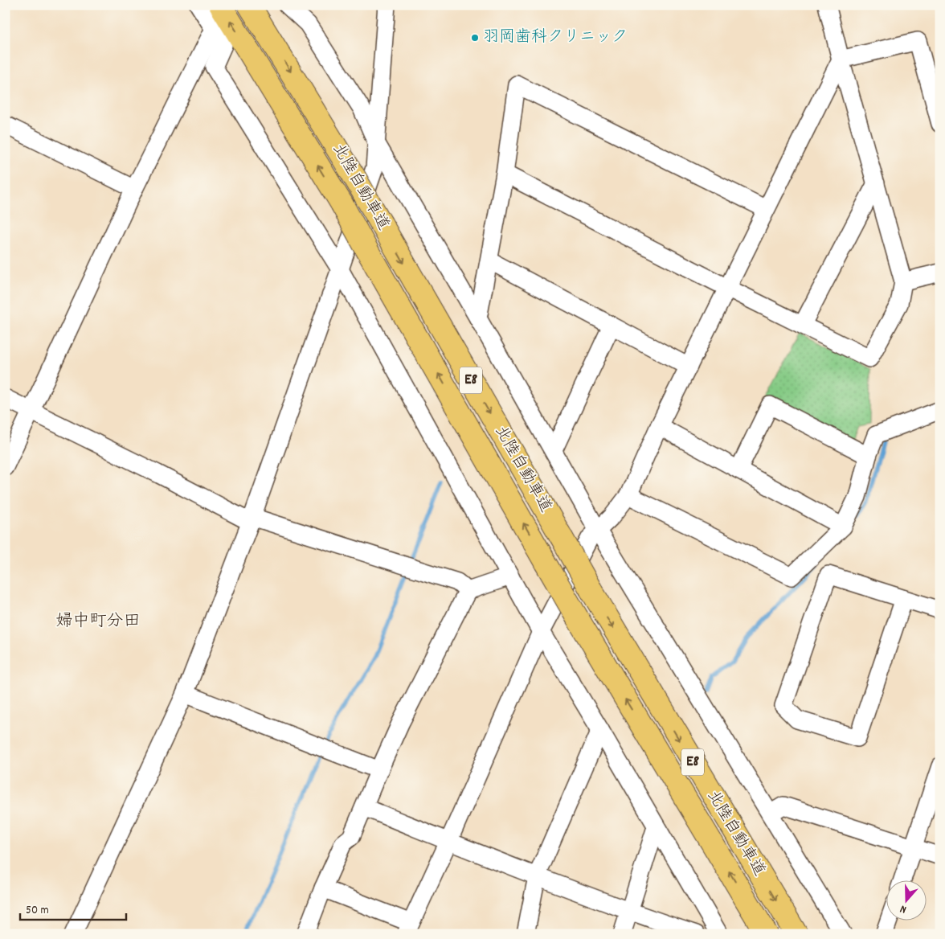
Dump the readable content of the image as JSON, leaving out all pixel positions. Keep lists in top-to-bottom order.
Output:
{
  "streets": {
    "highway": ["北陸自動車道", "E8"]
  },
  "districts": ["婦中町分田"],
  "places": ["羽岡歯科クリニック"],
  "scale_bar": "50 m",
  "north": "bottom"
}
